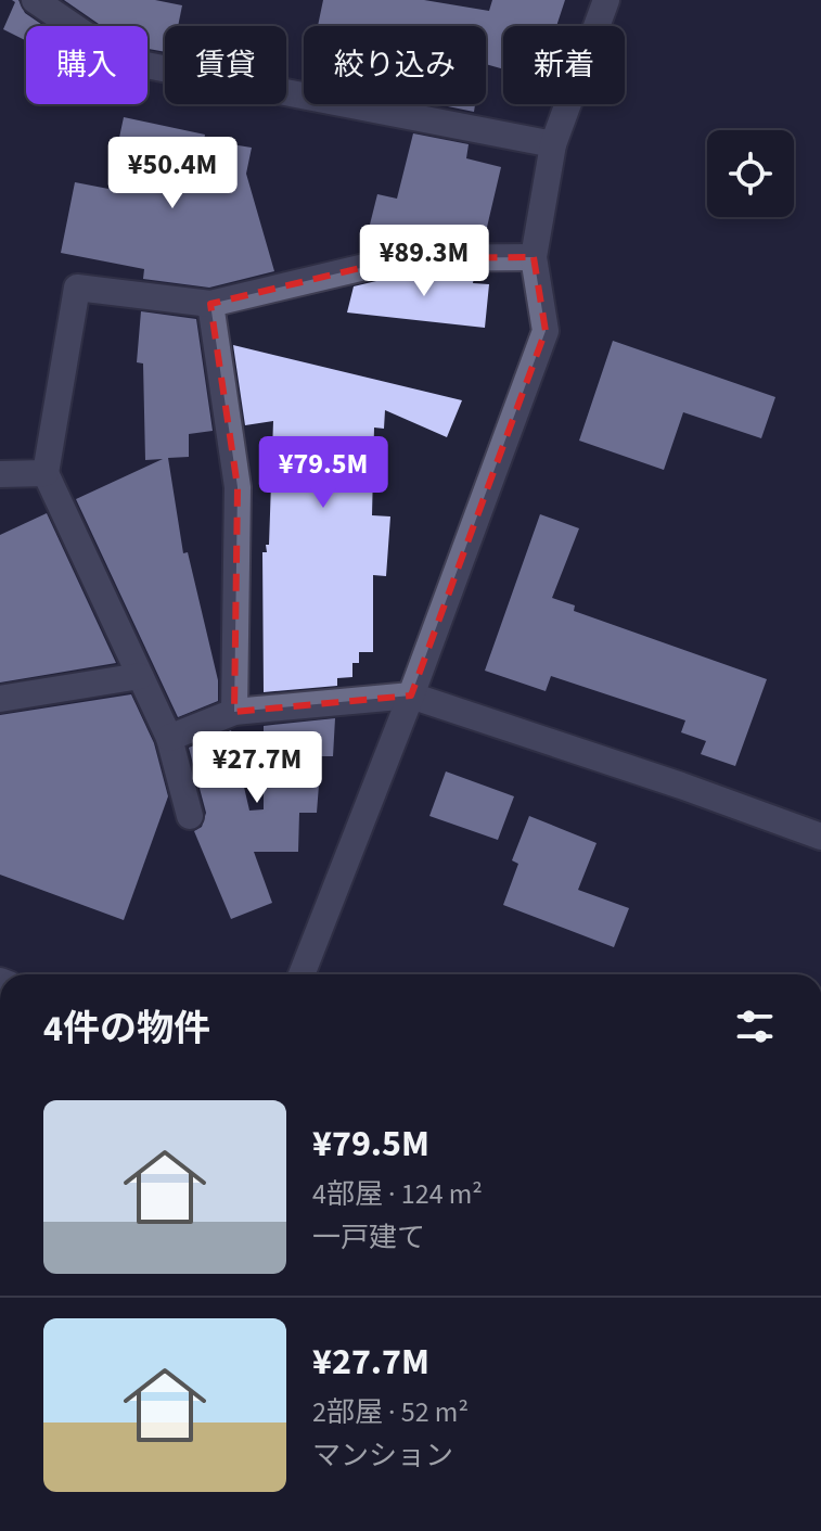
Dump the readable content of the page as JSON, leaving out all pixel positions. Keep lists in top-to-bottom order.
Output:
{
  "page": {
    "chip": [
      "購入",
      "賃貸",
      "絞り込み",
      "新着"
    ],
    "price": [
      "¥50.4M",
      "¥89.3M",
      "¥79.5M",
      "¥27.7M"
    ],
    "heading": "4件の物件",
    "list": [
      {
        "name": "¥79.5M",
        "note": "4部屋 · 124 m² · 一戸建て"
      },
      {
        "name": "¥27.7M",
        "note": "2部屋 · 52 m² · マンション"
      }
    ]
  }
}
